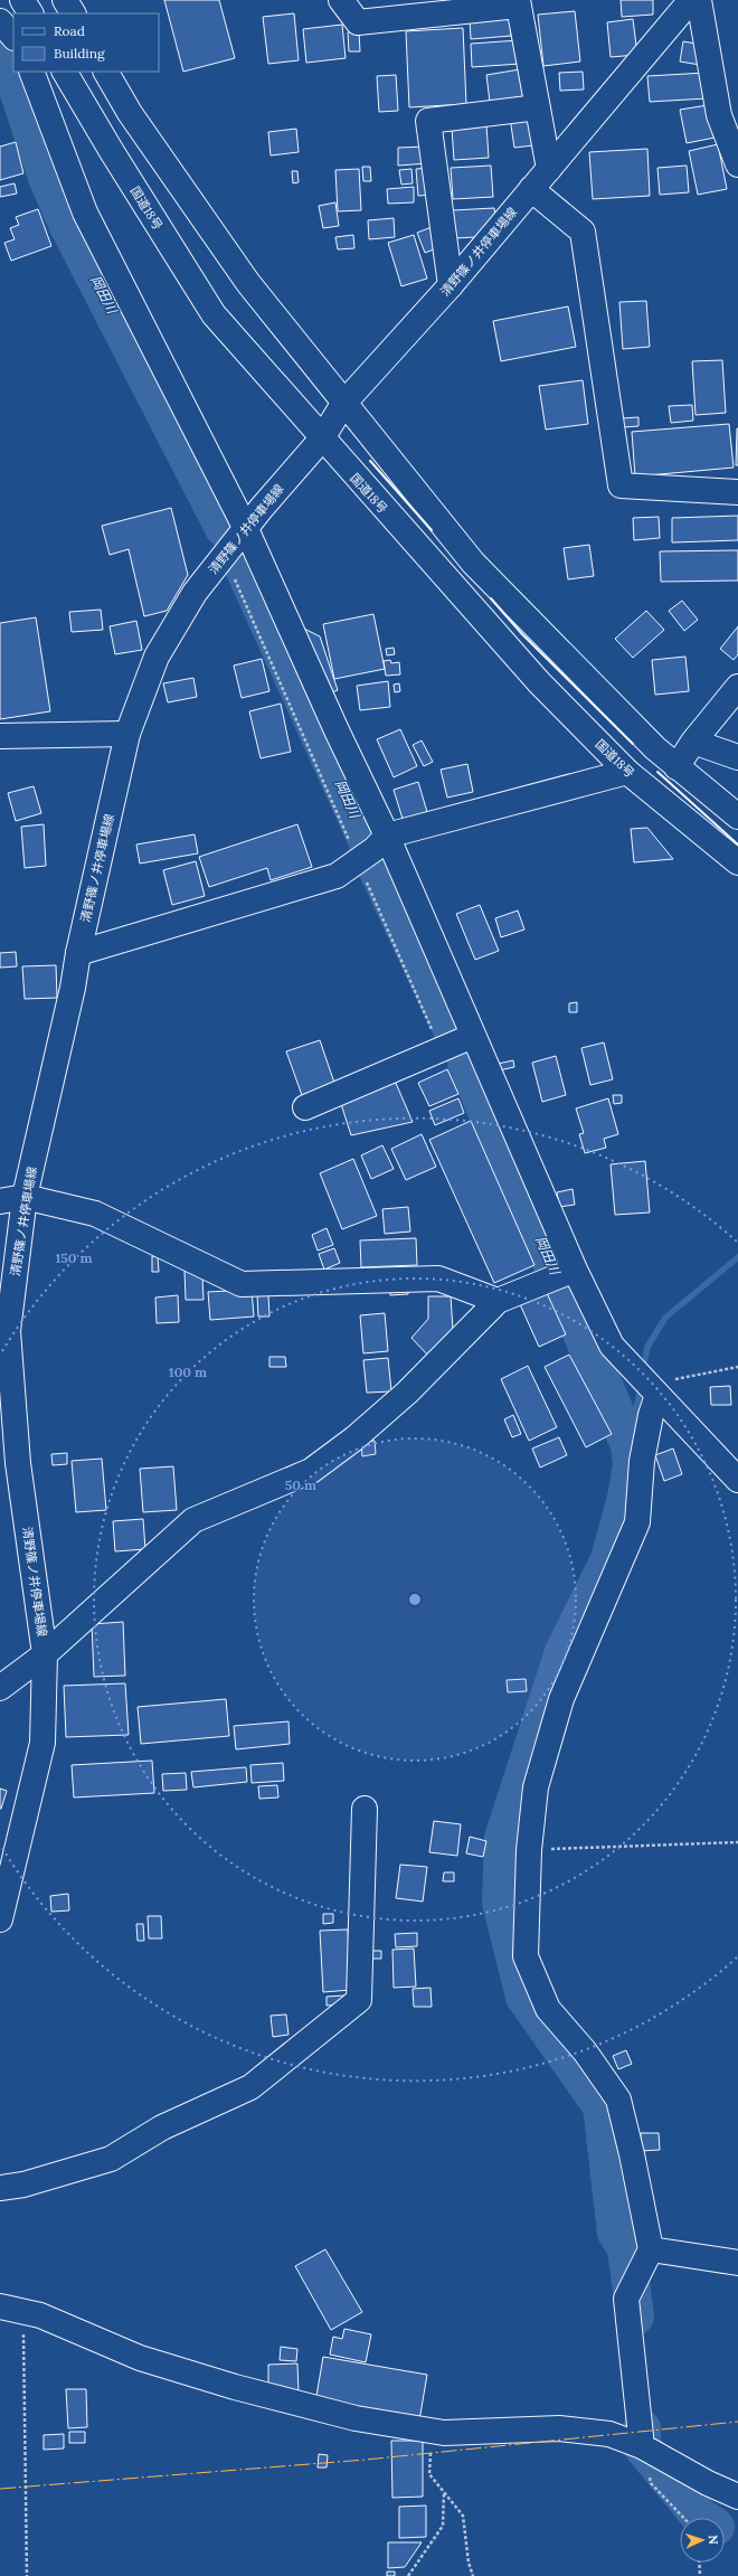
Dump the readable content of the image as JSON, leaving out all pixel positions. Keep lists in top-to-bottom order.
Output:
{
  "streets": {
    "main road": ["国道18号", "清野篠ノ井停車場線"]
  },
  "crossings": [
    ["国道18号", "清野篠ノ井停車場線"]
  ],
  "water": ["岡田川"],
  "legend": ["Road", "Building"],
  "north": "right",
  "rings": ["150 m", "100 m", "50 m"]
}
